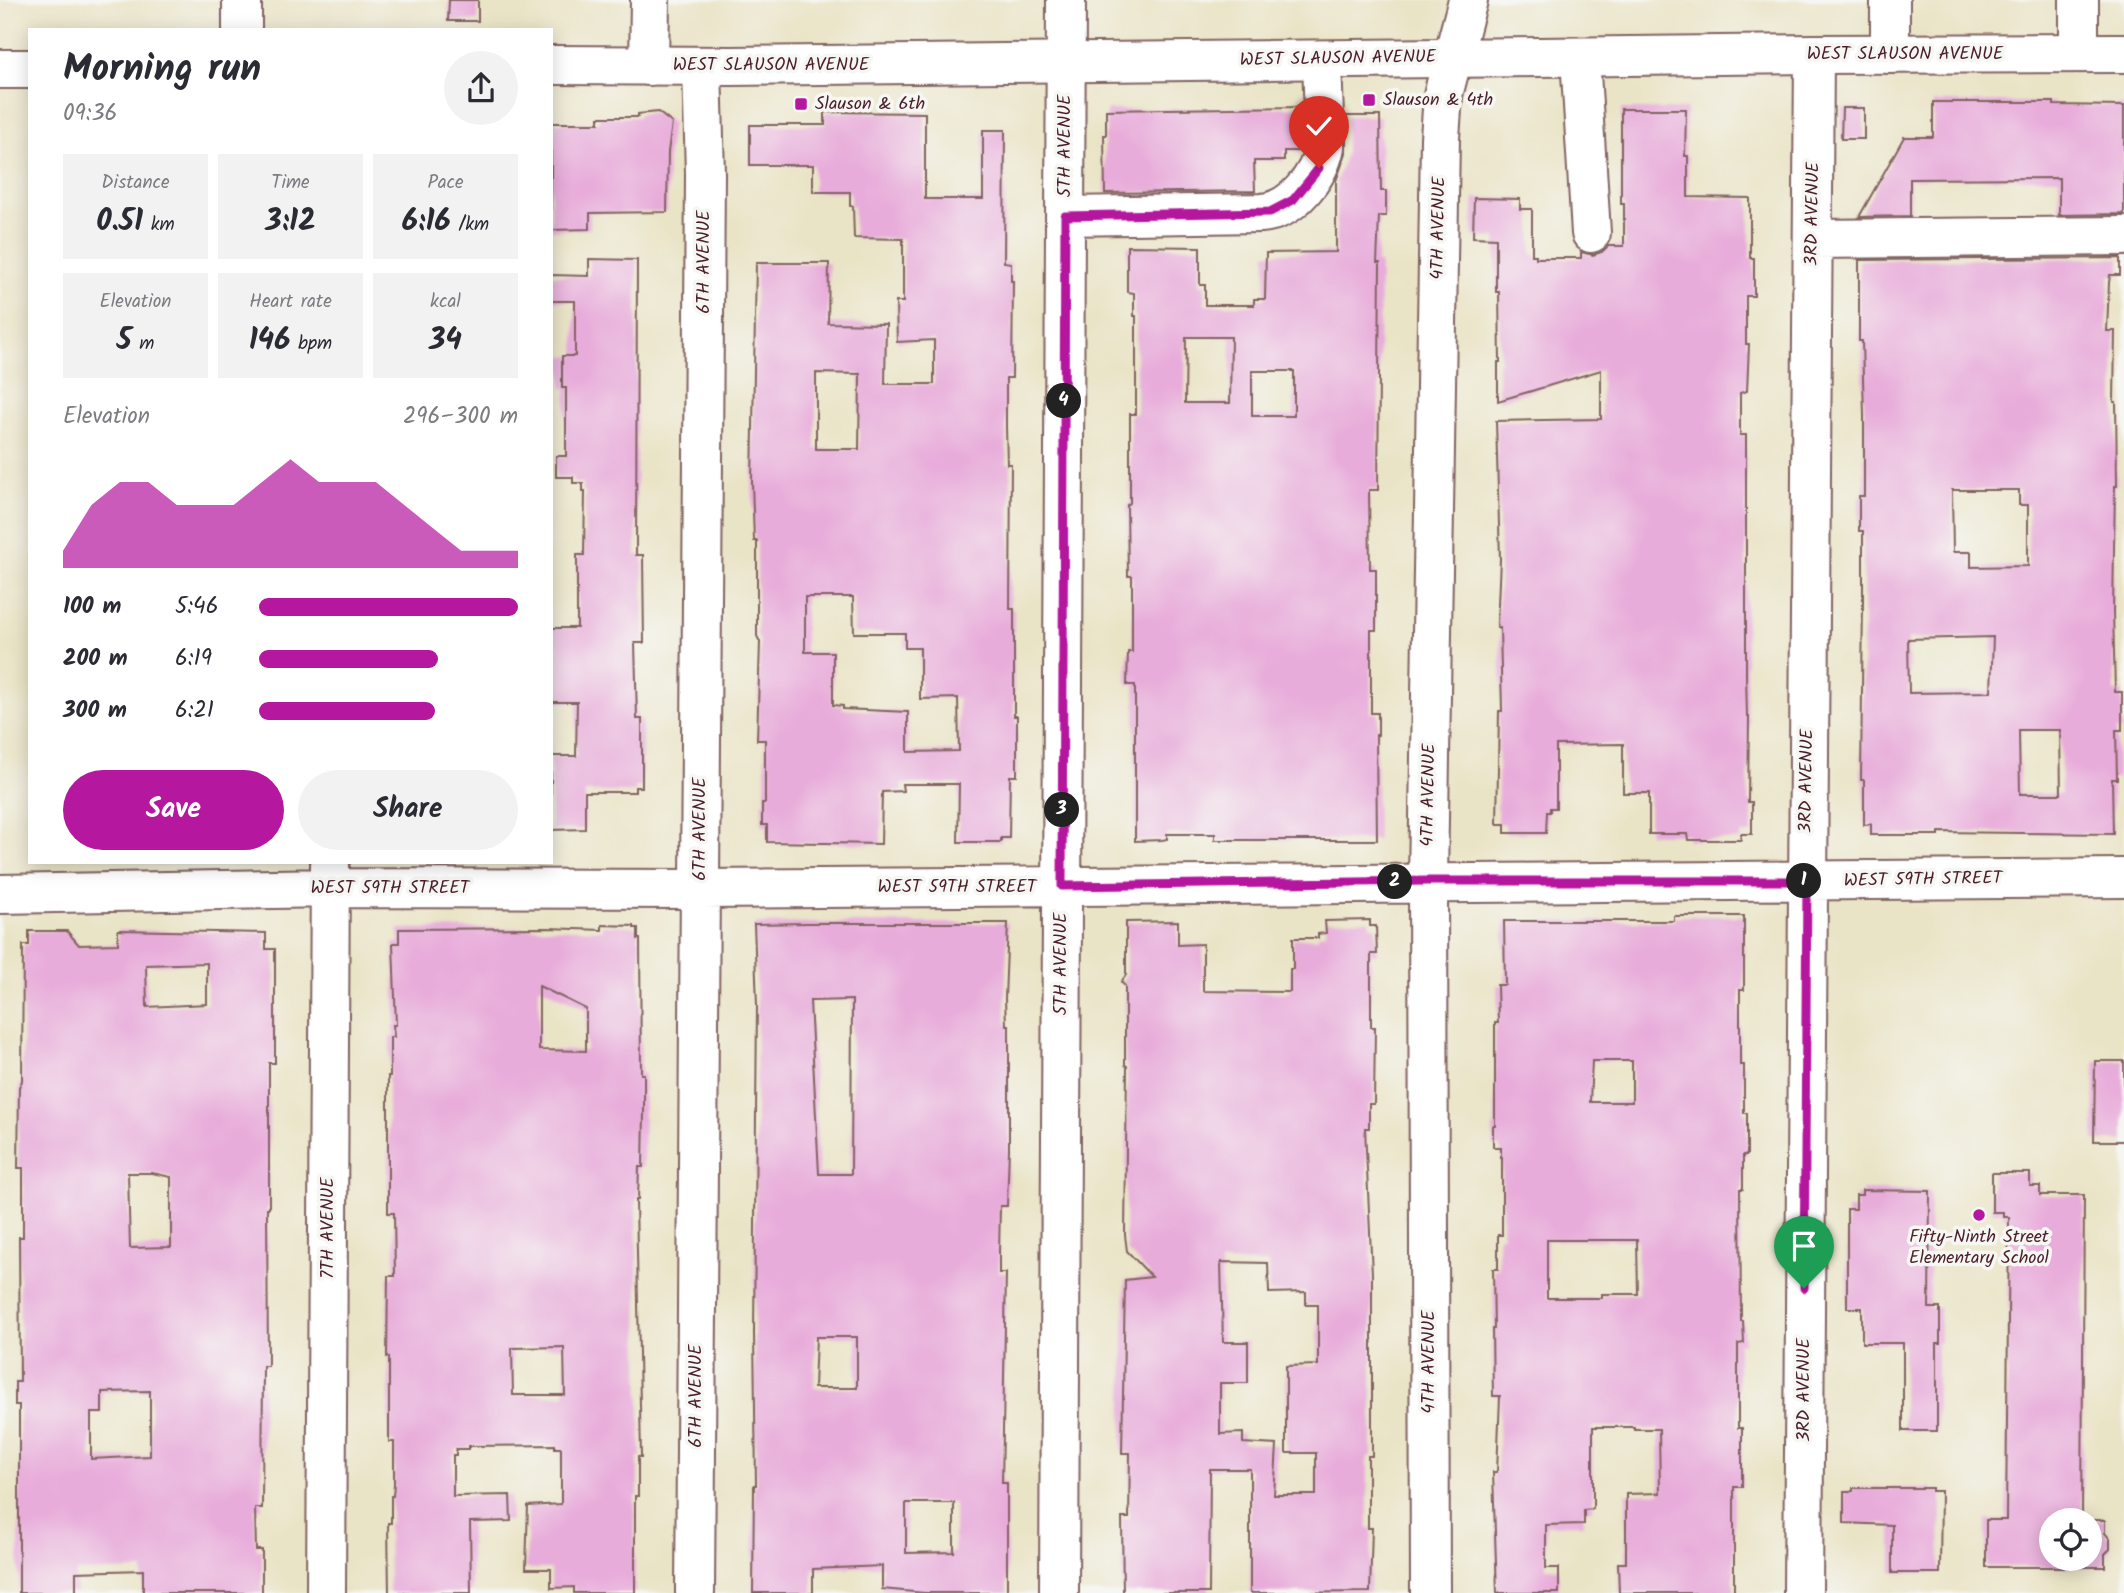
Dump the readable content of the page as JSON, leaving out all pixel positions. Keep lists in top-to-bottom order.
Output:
{
  "streets": {
    "street": [
      "WEST SLAUSON AVENUE",
      "5TH AVENUE",
      "3RD AVENUE",
      "4TH AVENUE",
      "6TH AVENUE",
      "WEST 59TH STREET",
      "7TH AVENUE"
    ]
  },
  "crossings": [
    ["WEST SLAUSON AVENUE", "5TH AVENUE"],
    ["WEST SLAUSON AVENUE", "3RD AVENUE"],
    ["WEST SLAUSON AVENUE", "4TH AVENUE"],
    ["WEST SLAUSON AVENUE", "6TH AVENUE"],
    ["5TH AVENUE", "WEST 59TH STREET"],
    ["3RD AVENUE", "WEST 59TH STREET"],
    ["4TH AVENUE", "WEST 59TH STREET"],
    ["6TH AVENUE", "WEST 59TH STREET"],
    ["WEST 59TH STREET", "7TH AVENUE"]
  ],
  "places": {
    "transit": ["Slauson & 4th", "Slauson & 6th"],
    "other": ["Fifty-Ninth Street Elementary School"]
  },
  "page": {
    "heading": ["Morning run", "09:36"],
    "stats": [
      ["Distance", "0.51 km"],
      ["Time", "3:12"],
      ["Pace", "6:16 /km"],
      ["Elevation", "5 m"],
      ["Heart rate", "146 bpm"],
      ["kcal", "34"]
    ],
    "pins": [
      "4",
      "3",
      "1",
      "2"
    ],
    "chart": ["Elevation", "296–300 m"],
    "list": [
      {
        "name": "100 m",
        "note": "5:46"
      },
      {
        "name": "200 m",
        "note": "6:19"
      },
      {
        "name": "300 m",
        "note": "6:21"
      }
    ],
    "buttons": ["Save", "Share"]
  }
}
